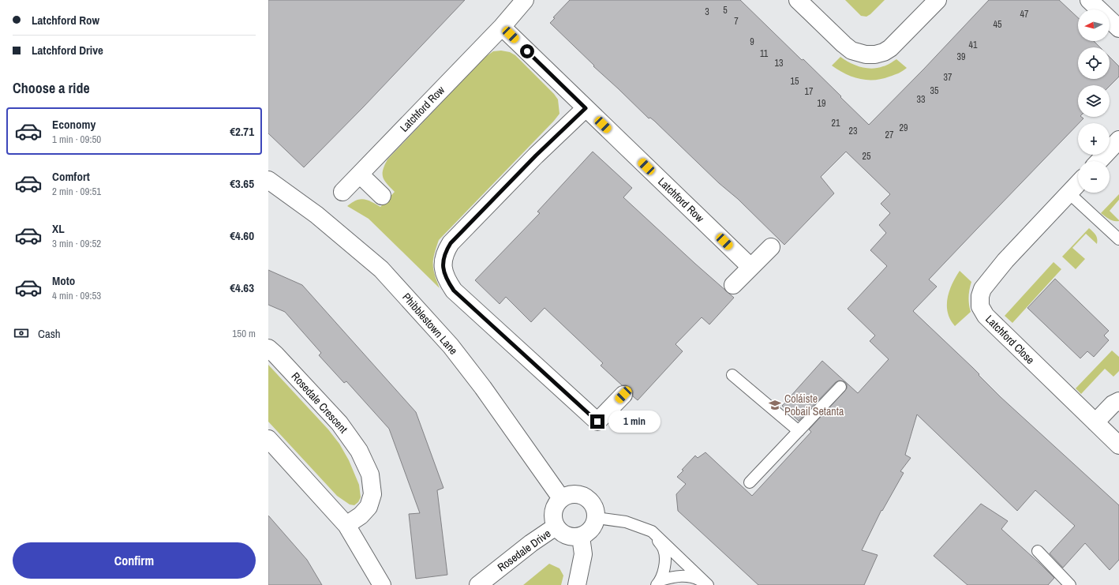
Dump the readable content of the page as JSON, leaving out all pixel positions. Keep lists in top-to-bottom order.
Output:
{
  "streets": {
    "street": [
      "Latchford Row",
      "Phibblestown Lane",
      "Latchford Close",
      "Rosedale Crescent",
      "Rosedale Drive"
    ]
  },
  "crossings": [
    ["Phibblestown Lane", "Rosedale Drive"]
  ],
  "places": {
    "school or university": ["Coláiste Pobail Setanta"]
  },
  "house_numbers": [
    "5",
    "3",
    "47",
    "7",
    "45",
    "9",
    "41",
    "11",
    "39",
    "13",
    "37",
    "15",
    "35",
    "17",
    "33",
    "19",
    "21",
    "29",
    "23",
    "27",
    "25"
  ],
  "north": "left",
  "page": {
    "banner": ["Latchford Row", "Latchford Drive"],
    "map_buttons": ["+", "−"],
    "heading": "Choose a ride",
    "list": [
      {
        "name": "Economy",
        "note": "1 min · 09:50",
        "value": "€2.71"
      },
      {
        "name": "Comfort",
        "note": "2 min · 09:51",
        "value": "€3.65"
      },
      {
        "name": "XL",
        "note": "3 min · 09:52",
        "value": "€4.60"
      },
      {
        "name": "Moto",
        "note": "4 min · 09:53",
        "value": "€4.63"
      }
    ],
    "pay": ["Cash", "150 m"],
    "bubble": "1 min",
    "buttons": "Confirm"
  }
}
